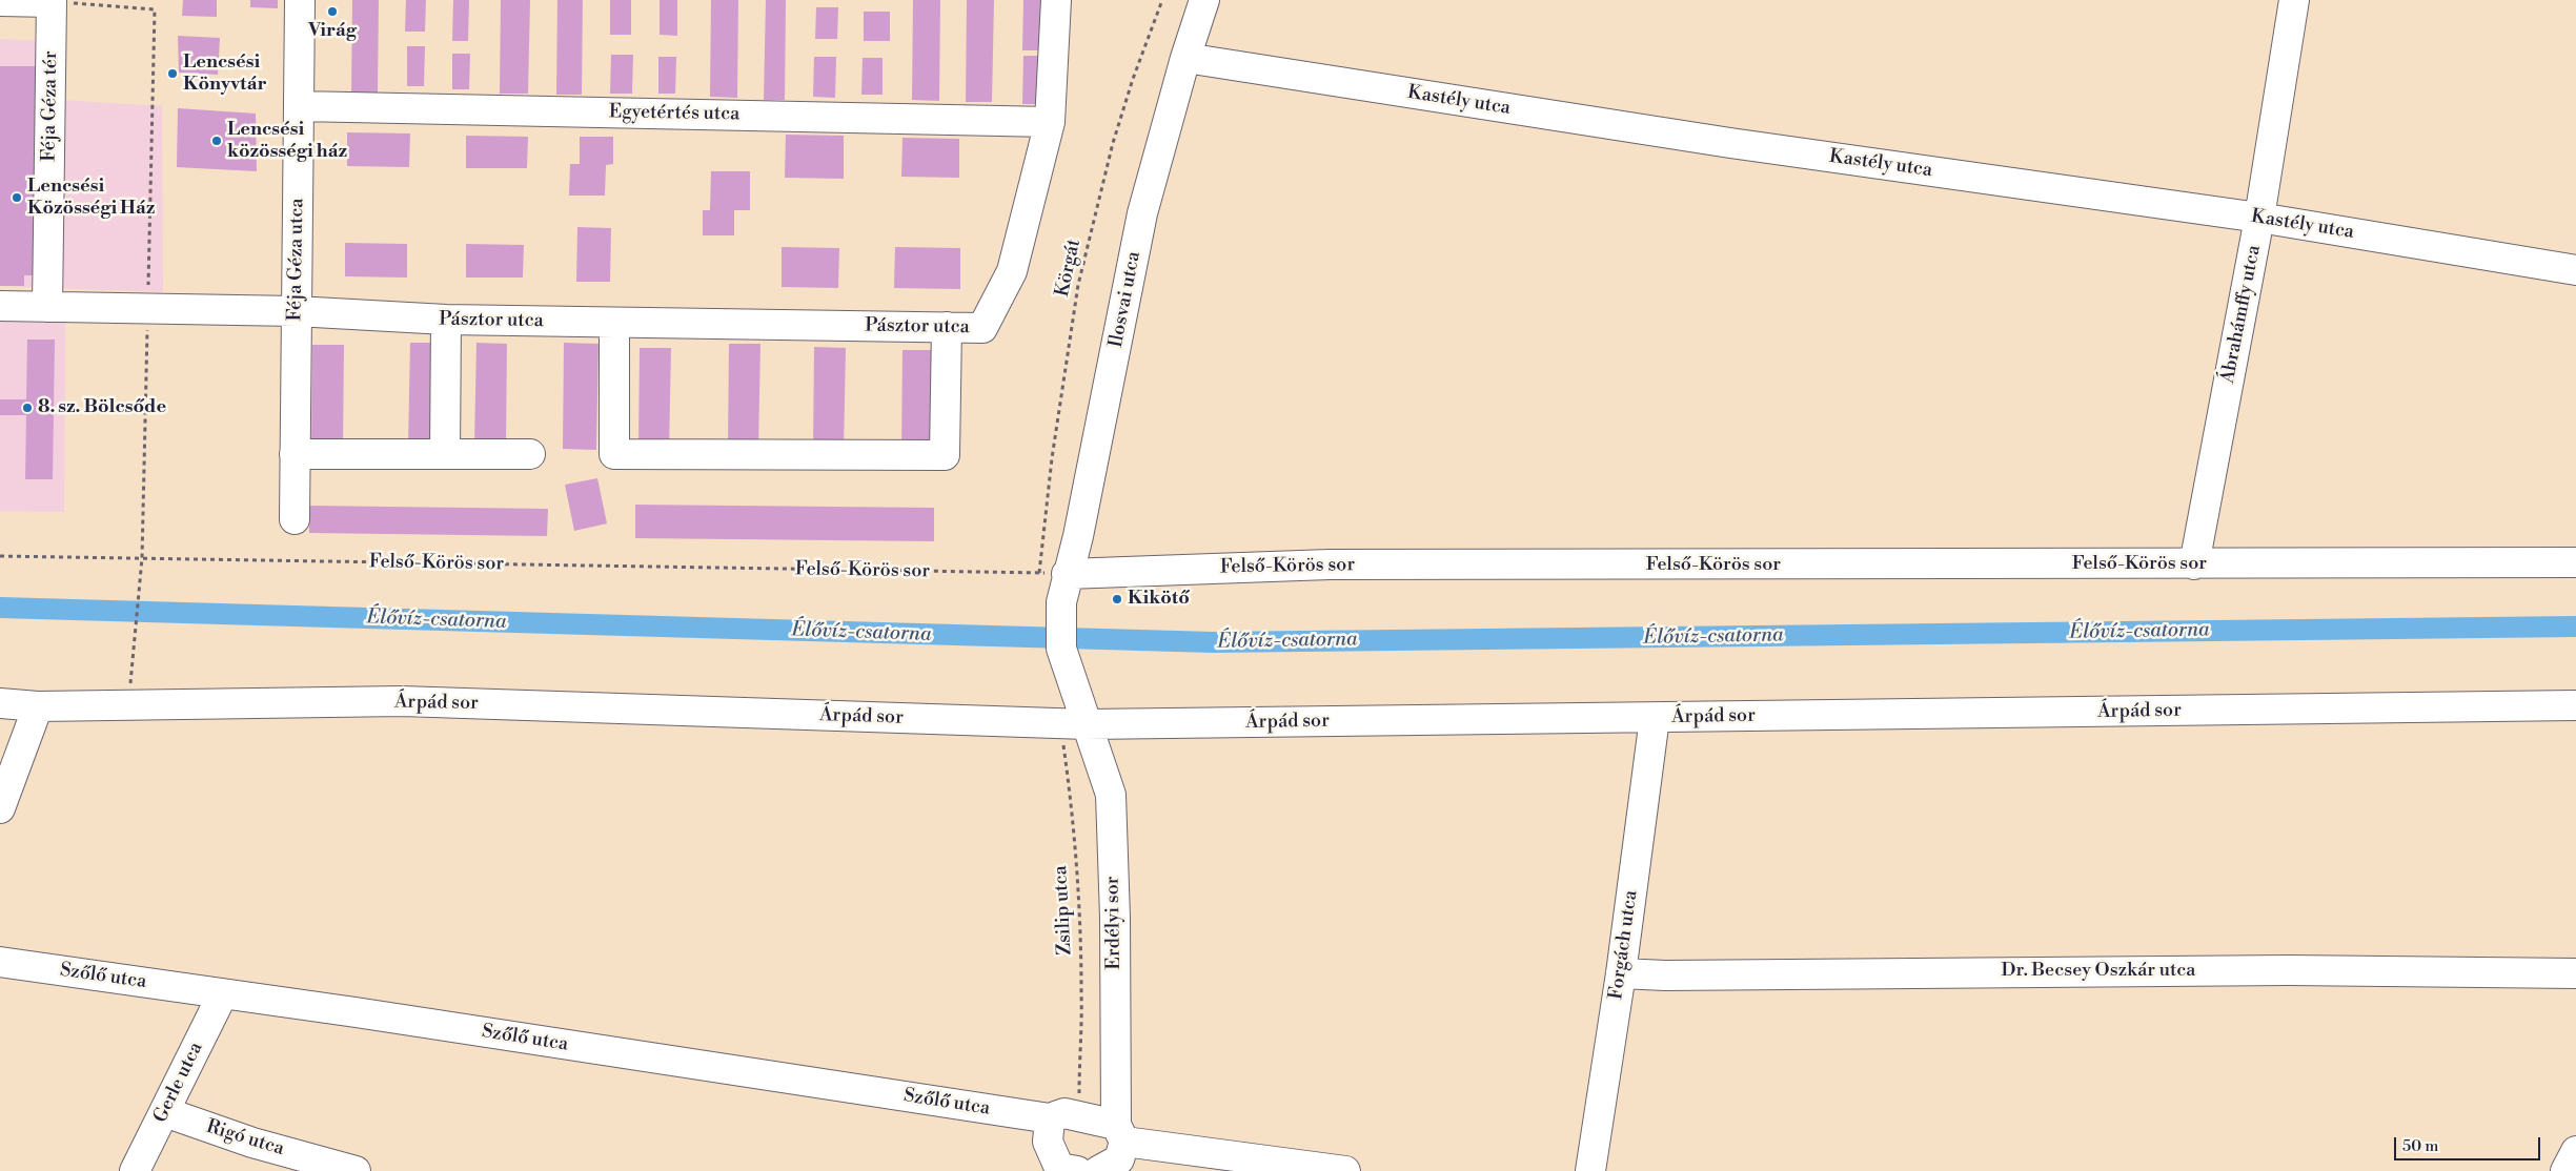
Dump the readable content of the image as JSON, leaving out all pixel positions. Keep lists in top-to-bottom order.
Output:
{
  "streets": {
    "street": [
      "Kastély utca",
      "Féja Géza tér",
      "Egyetértés utca",
      "Féja Géza utca",
      "Ilosvai utca",
      "Ábrahámffy utca",
      "Pásztor utca",
      "Felső-Körös sor",
      "Árpád sor",
      "Erdélyi sor",
      "Forgách utca",
      "Dr. Becsey Oszkár utca",
      "Szőlő utca",
      "Gerle utca",
      "Rigó utca"
    ],
    "path": ["Körgát", "Zsilip utca"]
  },
  "crossings": [
    ["Kastély utca", "Ilosvai utca"],
    ["Kastély utca", "Ábrahámffy utca"],
    ["Féja Géza tér", "Pásztor utca"],
    ["Egyetértés utca", "Féja Géza utca"],
    ["Egyetértés utca", "Pásztor utca"],
    ["Féja Géza utca", "Pásztor utca"],
    ["Körgát", "Ilosvai utca"],
    ["Körgát", "Felső-Körös sor"],
    ["Ilosvai utca", "Felső-Körös sor"],
    ["Ilosvai utca", "Erdélyi sor"],
    ["Ábrahámffy utca", "Felső-Körös sor"],
    ["Árpád sor", "Erdélyi sor"],
    ["Árpád sor", "Forgách utca"],
    ["Erdélyi sor", "Szőlő utca"],
    ["Forgách utca", "Dr. Becsey Oszkár utca"],
    ["Szőlő utca", "Gerle utca"],
    ["Gerle utca", "Rigó utca"]
  ],
  "water": ["Élővíz-csatorna"],
  "places": [
    "Virág",
    "Lencsési Könyvtár",
    "Lencsési közösségi ház",
    "Lencsési Közösségi Ház",
    "8. sz. Bölcsőde",
    "Kikötő"
  ],
  "scale_bar": "50 m"
}
